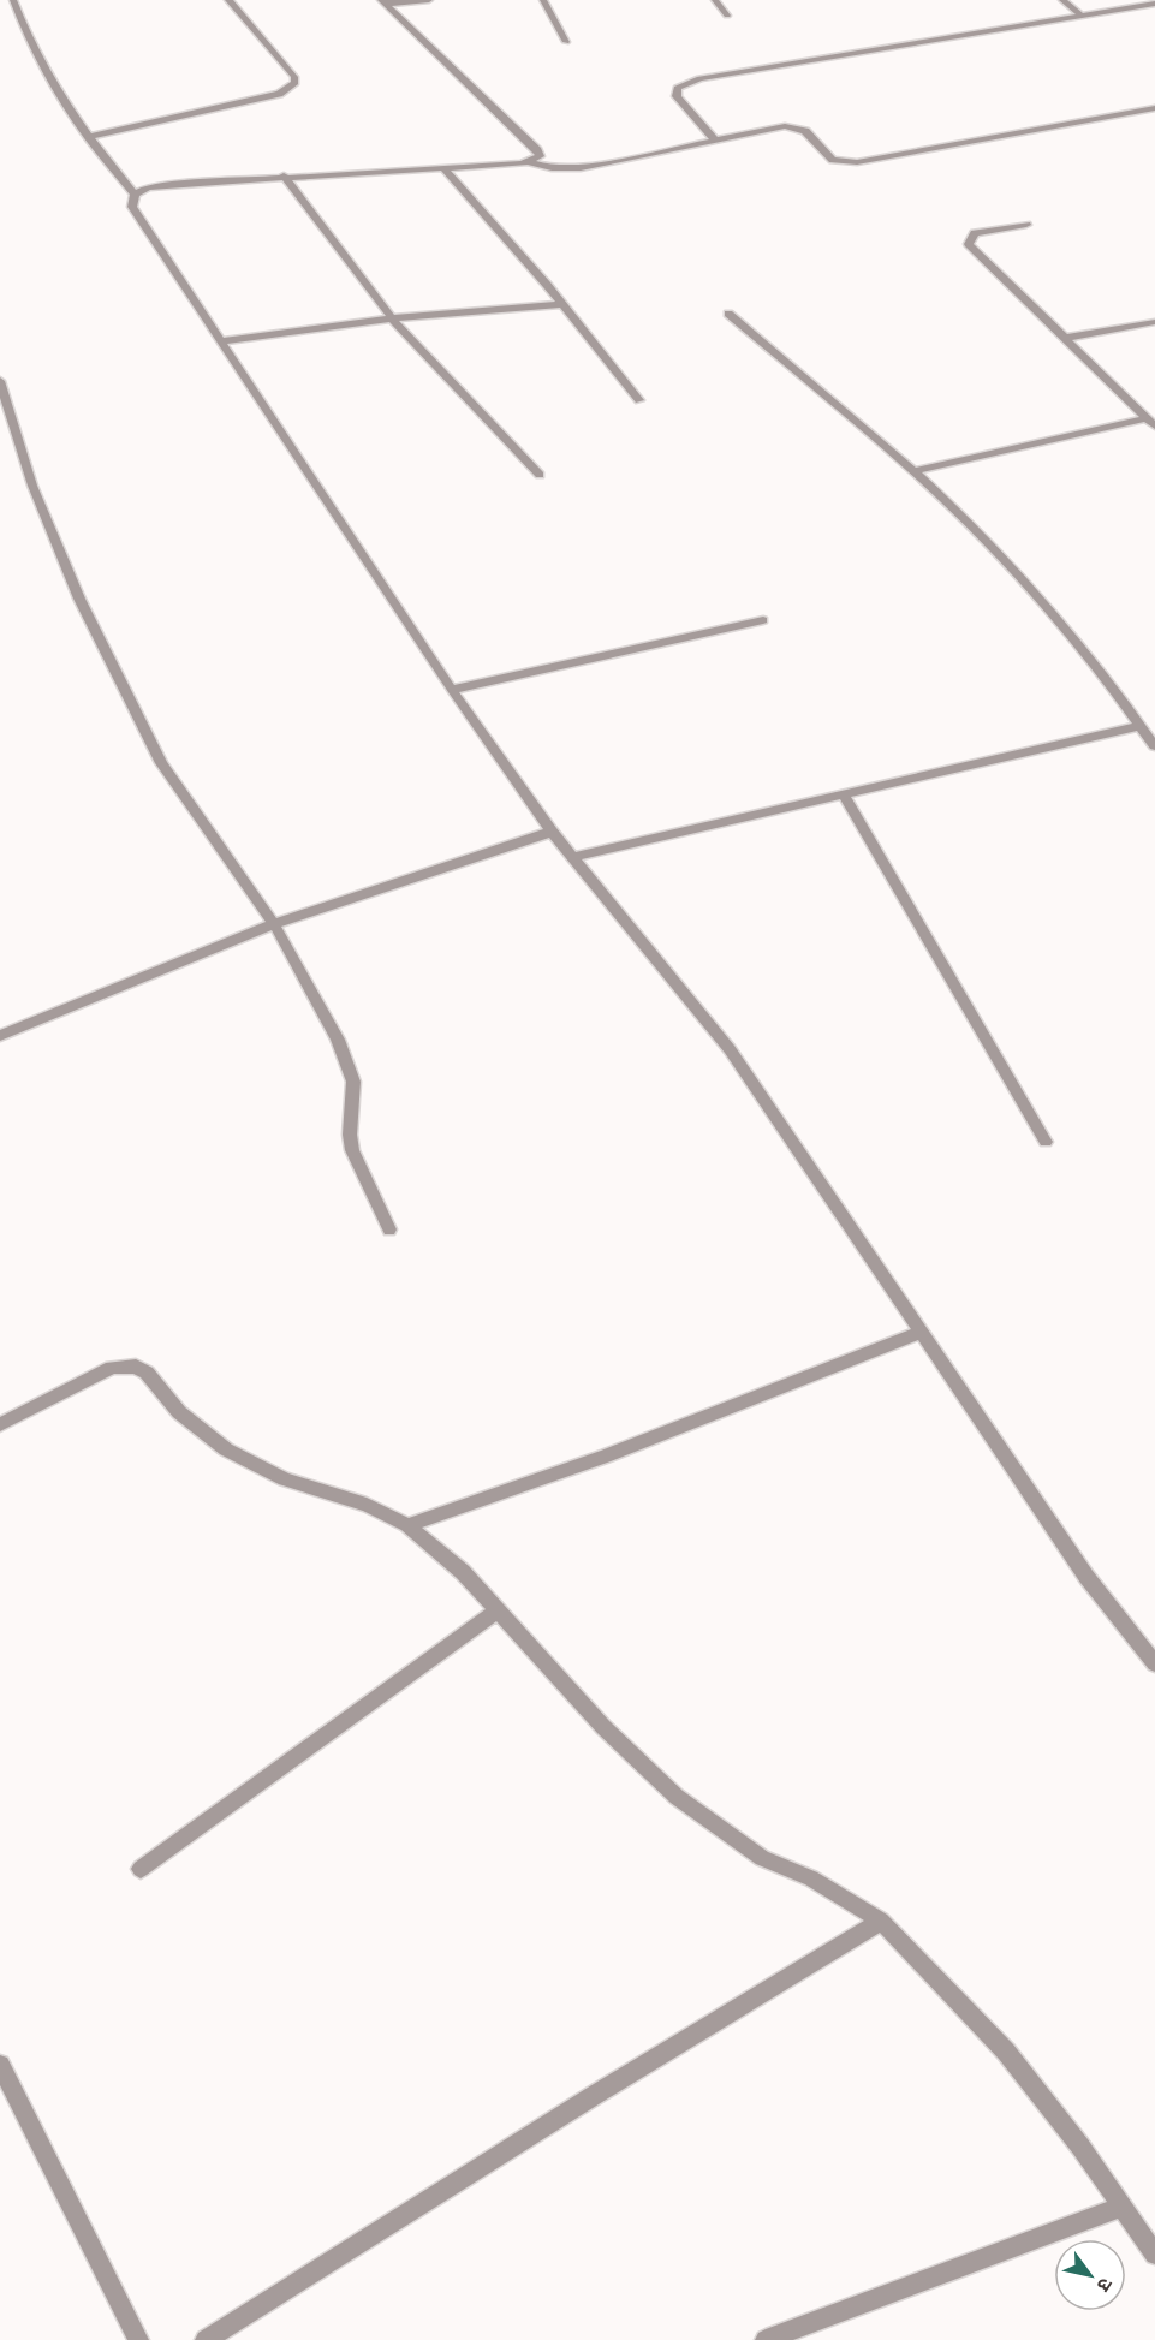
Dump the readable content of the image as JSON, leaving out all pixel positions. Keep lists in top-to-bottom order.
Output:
{
  "north": "bottom right"
}
